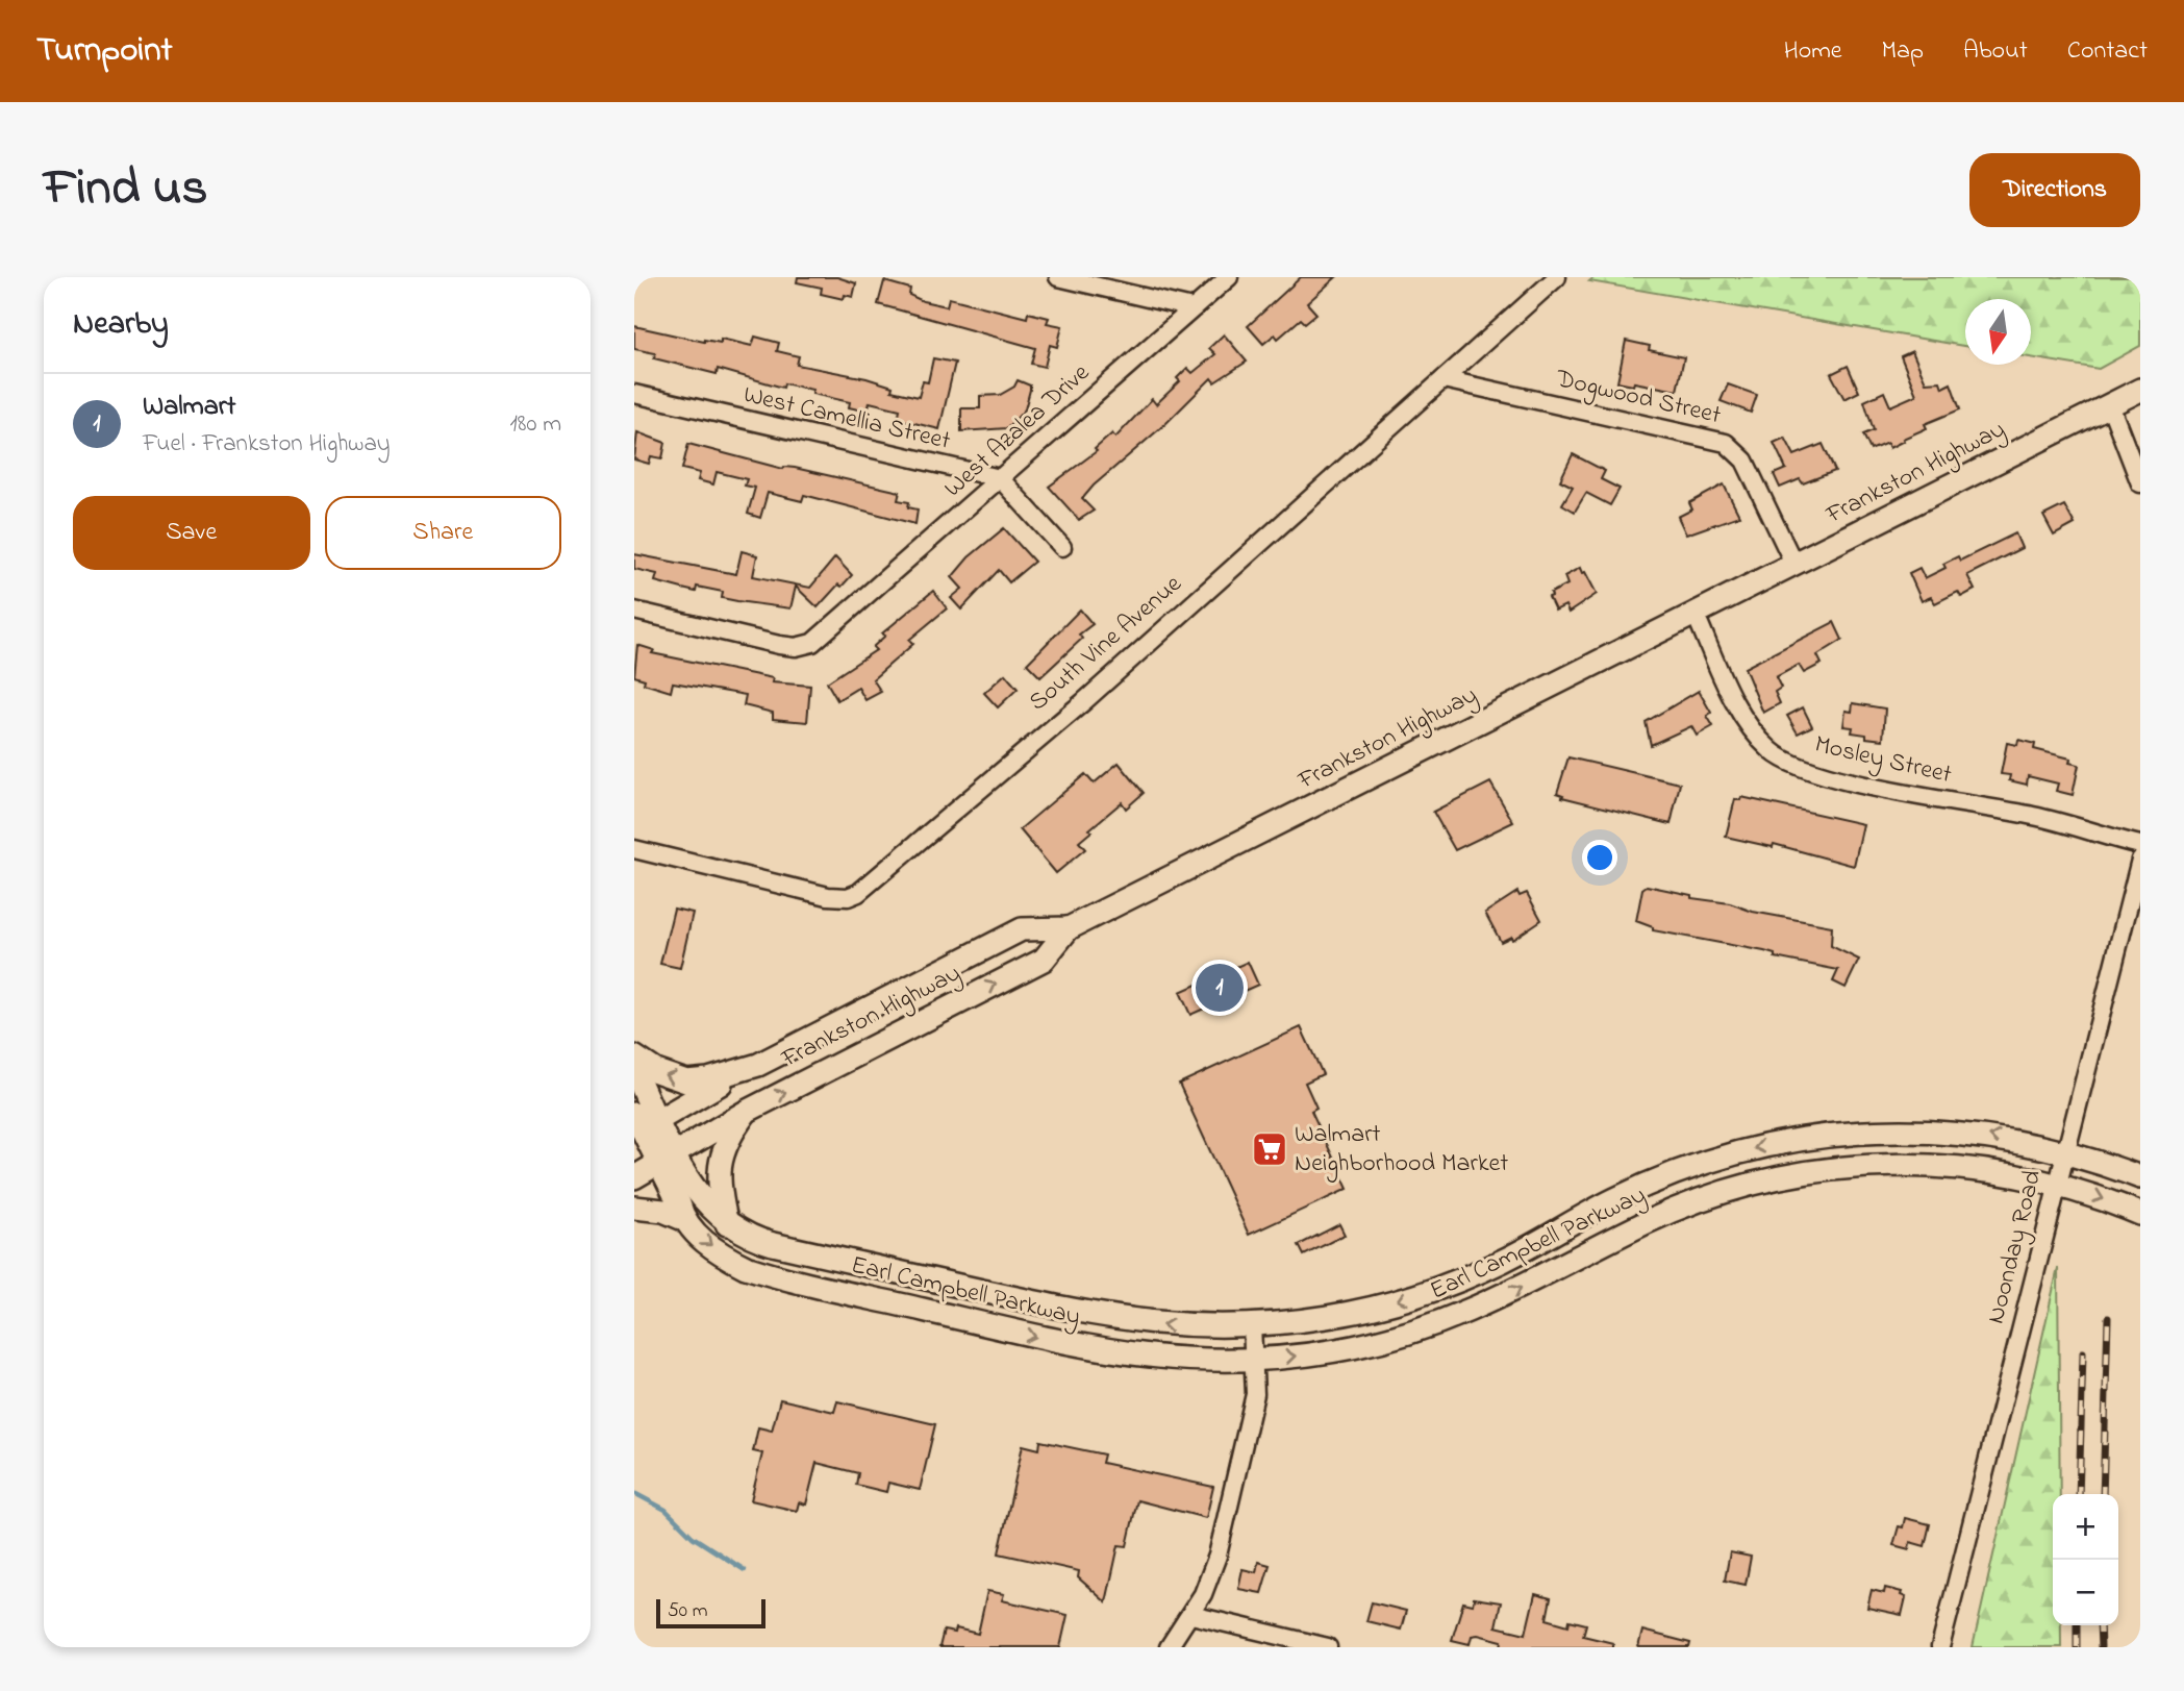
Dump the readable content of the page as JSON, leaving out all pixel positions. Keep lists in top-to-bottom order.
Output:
{
  "streets": {
    "main road": ["Frankston Highway", "Earl Campbell Parkway"],
    "street": [
      "Dogwood Street",
      "West Camellia Street",
      "West Azalea Drive",
      "South Vine Avenue",
      "Mosley Street",
      "Noonday Road"
    ]
  },
  "crossings": [
    ["Dogwood Street", "Frankston Highway"],
    ["Dogwood Street", "South Vine Avenue"],
    ["West Camellia Street", "West Azalea Drive"],
    ["Frankston Highway", "Mosley Street"],
    ["Frankston Highway", "Earl Campbell Parkway"],
    ["Earl Campbell Parkway", "Noonday Road"]
  ],
  "places": {
    "supermarket": ["Walmart Neighborhood Market"]
  },
  "scale_bar": "50 m",
  "north": "bottom",
  "page": {
    "header": "Turnpoint",
    "nav": [
      "Home",
      "Map",
      "About",
      "Contact"
    ],
    "title": "Find us",
    "buttons": [
      "Directions",
      ["Save", "Share"]
    ],
    "heading": "Nearby",
    "list": [
      {
        "mark": "1",
        "name": "Walmart",
        "note": "Fuel · Frankston Highway",
        "value": "180 m"
      }
    ],
    "pins": "1",
    "map_buttons": ["+", "−"],
    "scale": "50 m"
  }
}
